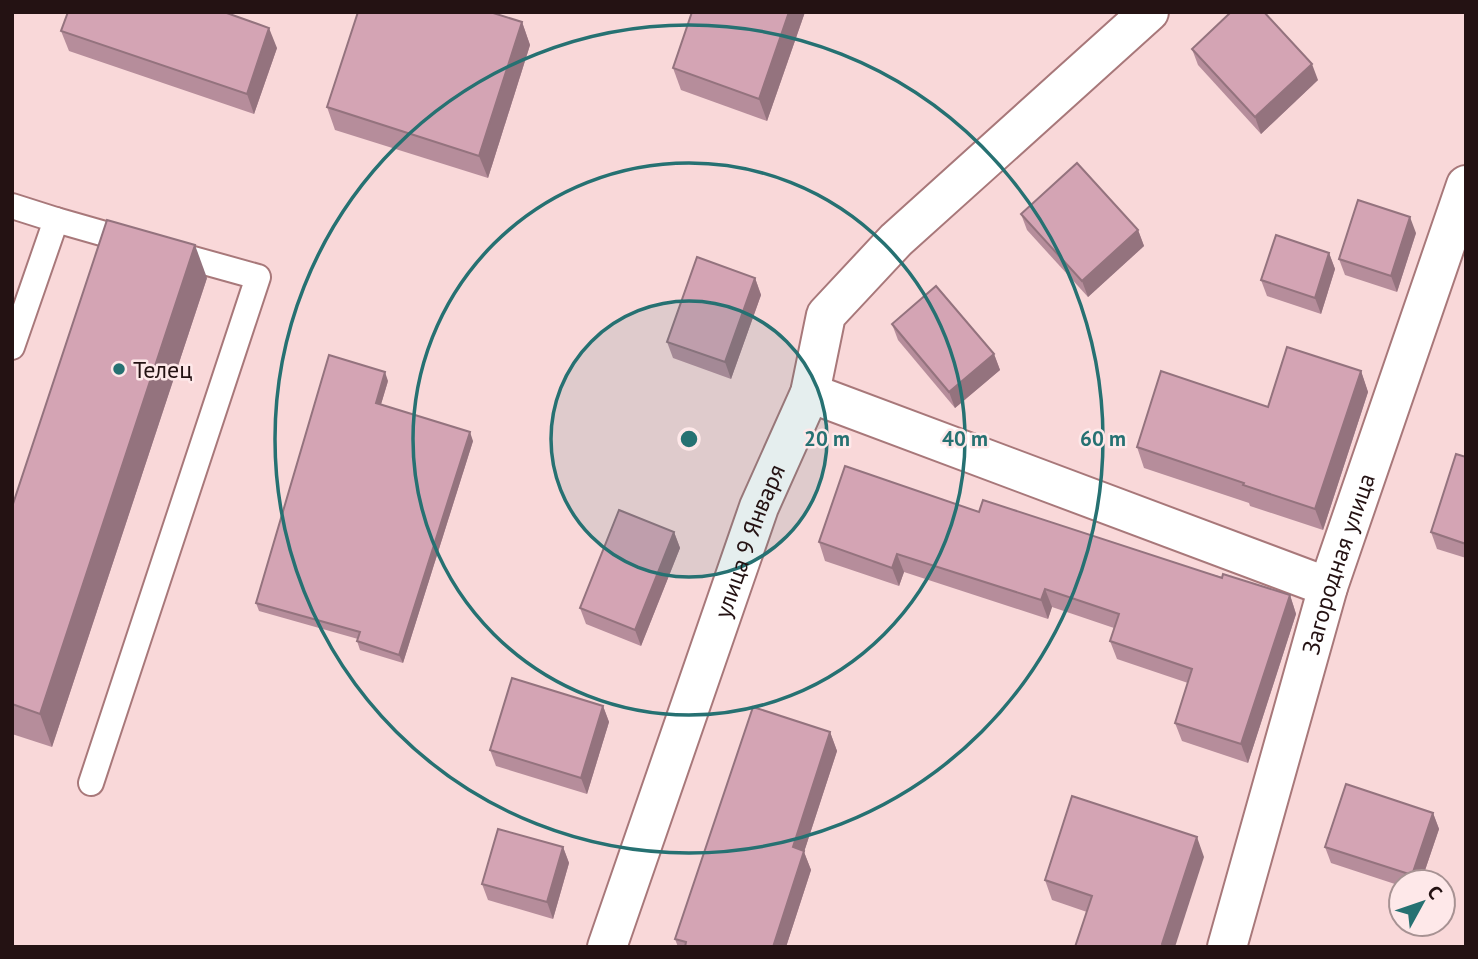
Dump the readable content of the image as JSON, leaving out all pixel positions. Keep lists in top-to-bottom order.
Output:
{
  "streets": {
    "street": ["улица 9 Января", "Загородная улица"]
  },
  "places": ["Телец"],
  "north": "top right",
  "rings": ["20 m", "40 m", "60 m"]
}
